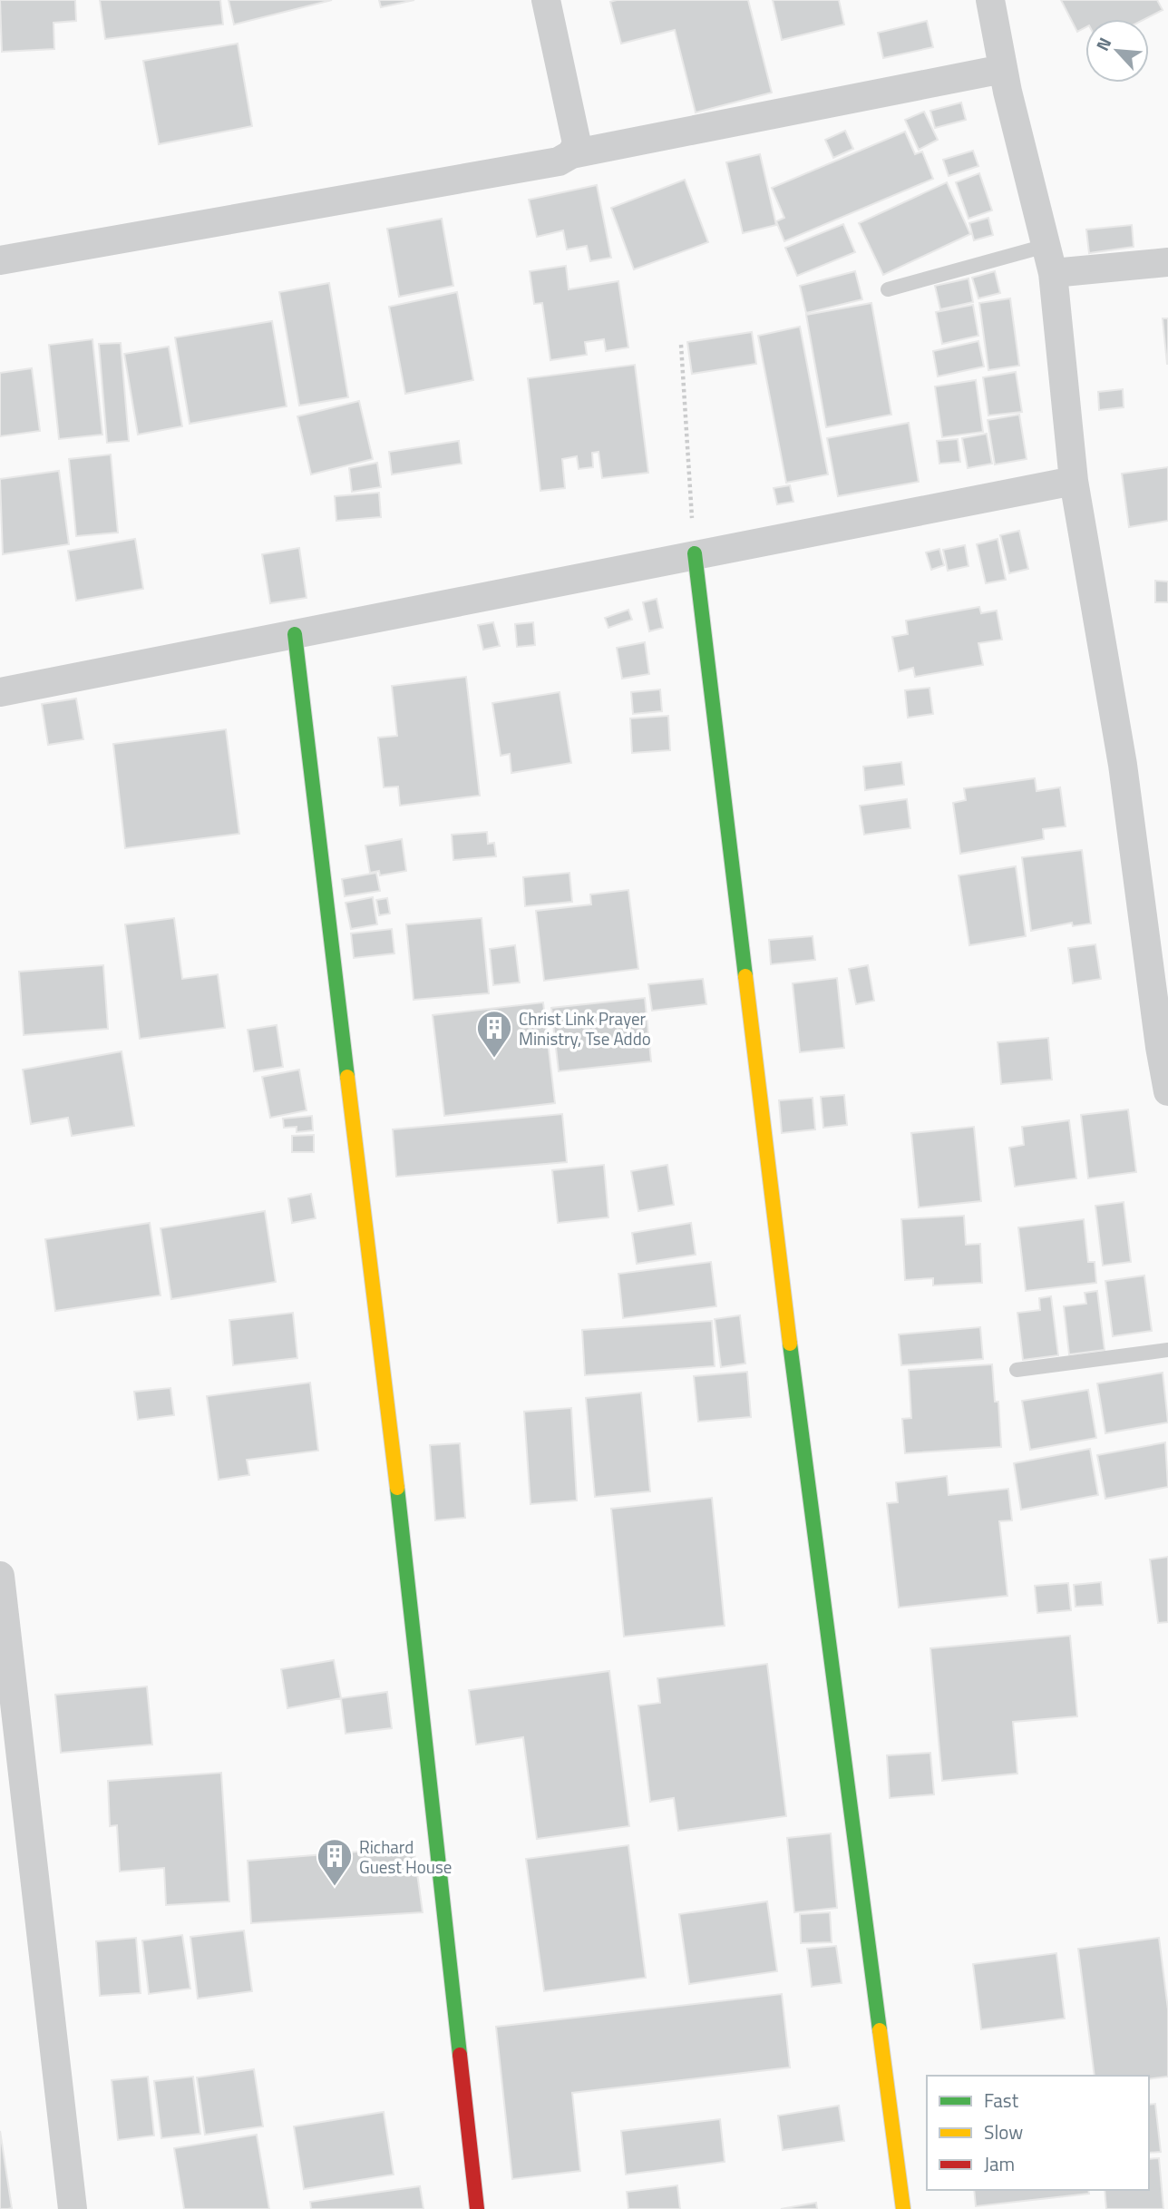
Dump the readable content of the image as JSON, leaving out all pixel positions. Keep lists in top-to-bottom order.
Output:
{
  "places": {
    "building": ["Christ Link Prayer Ministry, Tse Addo", "Richard Guest House"]
  },
  "legend": ["Fast", "Slow", "Jam"],
  "north": "top left"
}
